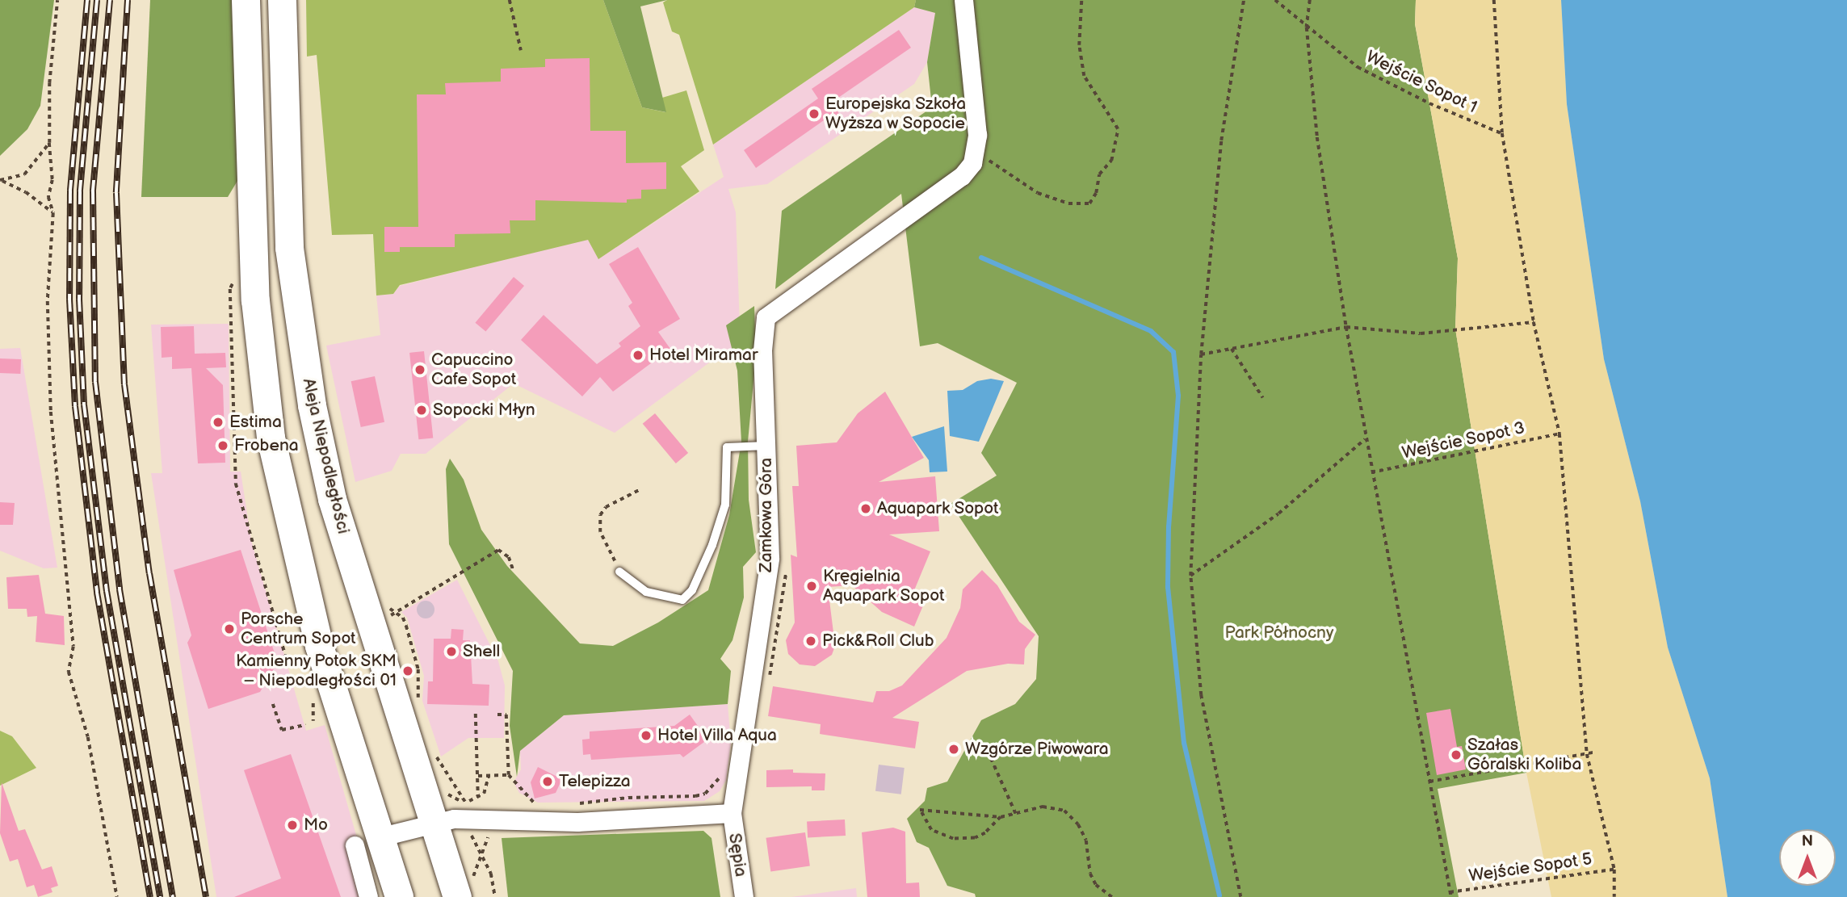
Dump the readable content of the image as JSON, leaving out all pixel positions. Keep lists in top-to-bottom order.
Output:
{
  "streets": {
    "main road": ["Aleja Niepodległości"],
    "street": ["Zamkowa Góra", "Sępia"],
    "path": ["Wejście Sopot 1", "Wejście Sopot 3", "Wejście Sopot 5"]
  },
  "crossings": [
    ["Zamkowa Góra", "Sępia"]
  ],
  "parks": ["Park Północny"],
  "places": [
    "Europejska Szkoła Wyższa w Sopocie",
    "Hotel Miramar",
    "Capuccino Cafe Sopot",
    "Sopocki Młyn",
    "Estima",
    "Frobena",
    "Aquapark Sopot",
    "Kręgielnia Aquapark Sopot",
    "Porsche Centrum Sopot",
    "Pick&Roll Club",
    "Shell",
    "Kamienny Potok SKM – Niepodległości 01",
    "Hotel Villa Aqua",
    "Wzgórze Piwowara",
    "Szałas Góralski Koliba",
    "Telepizza",
    "Mo"
  ],
  "north": "top"
}
